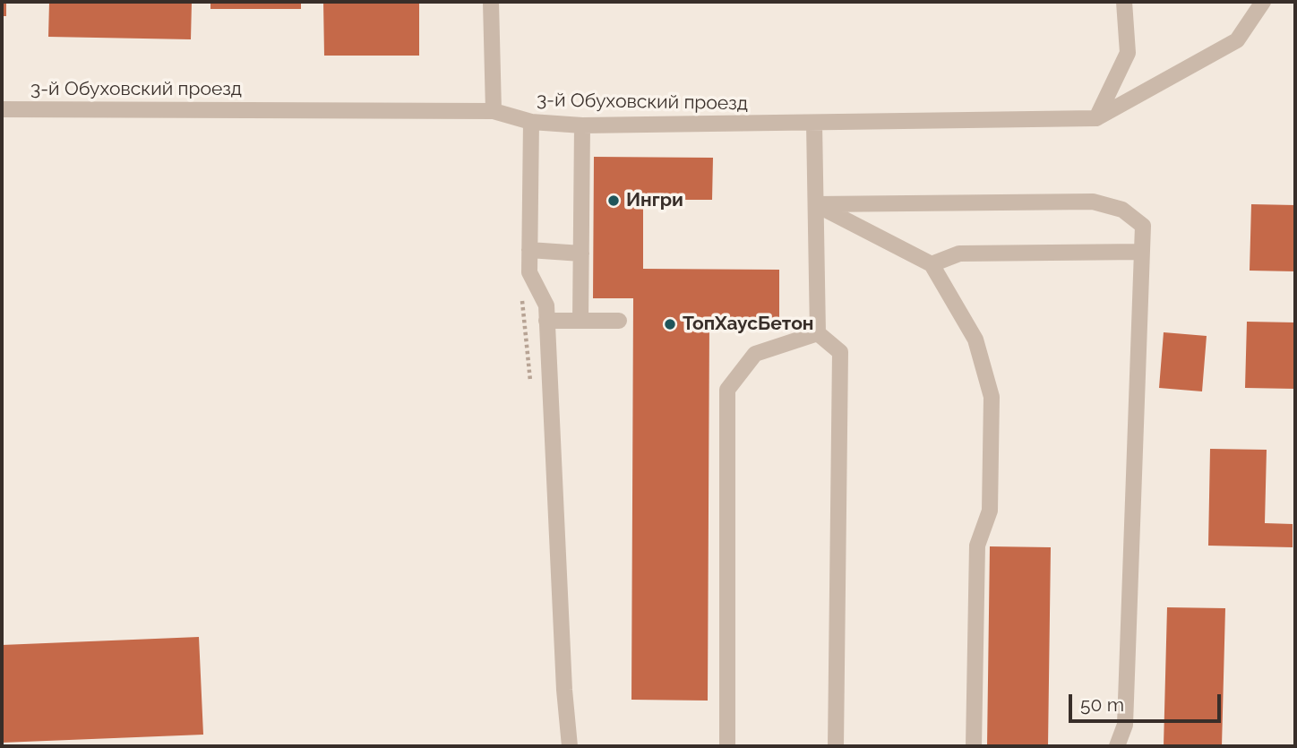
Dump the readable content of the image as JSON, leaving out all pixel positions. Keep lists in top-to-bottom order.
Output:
{
  "streets": {
    "street": ["3-й Обуховский проезд"]
  },
  "places": ["Ингри", "ТопХаусБетон"],
  "scale_bar": "50 m"
}
